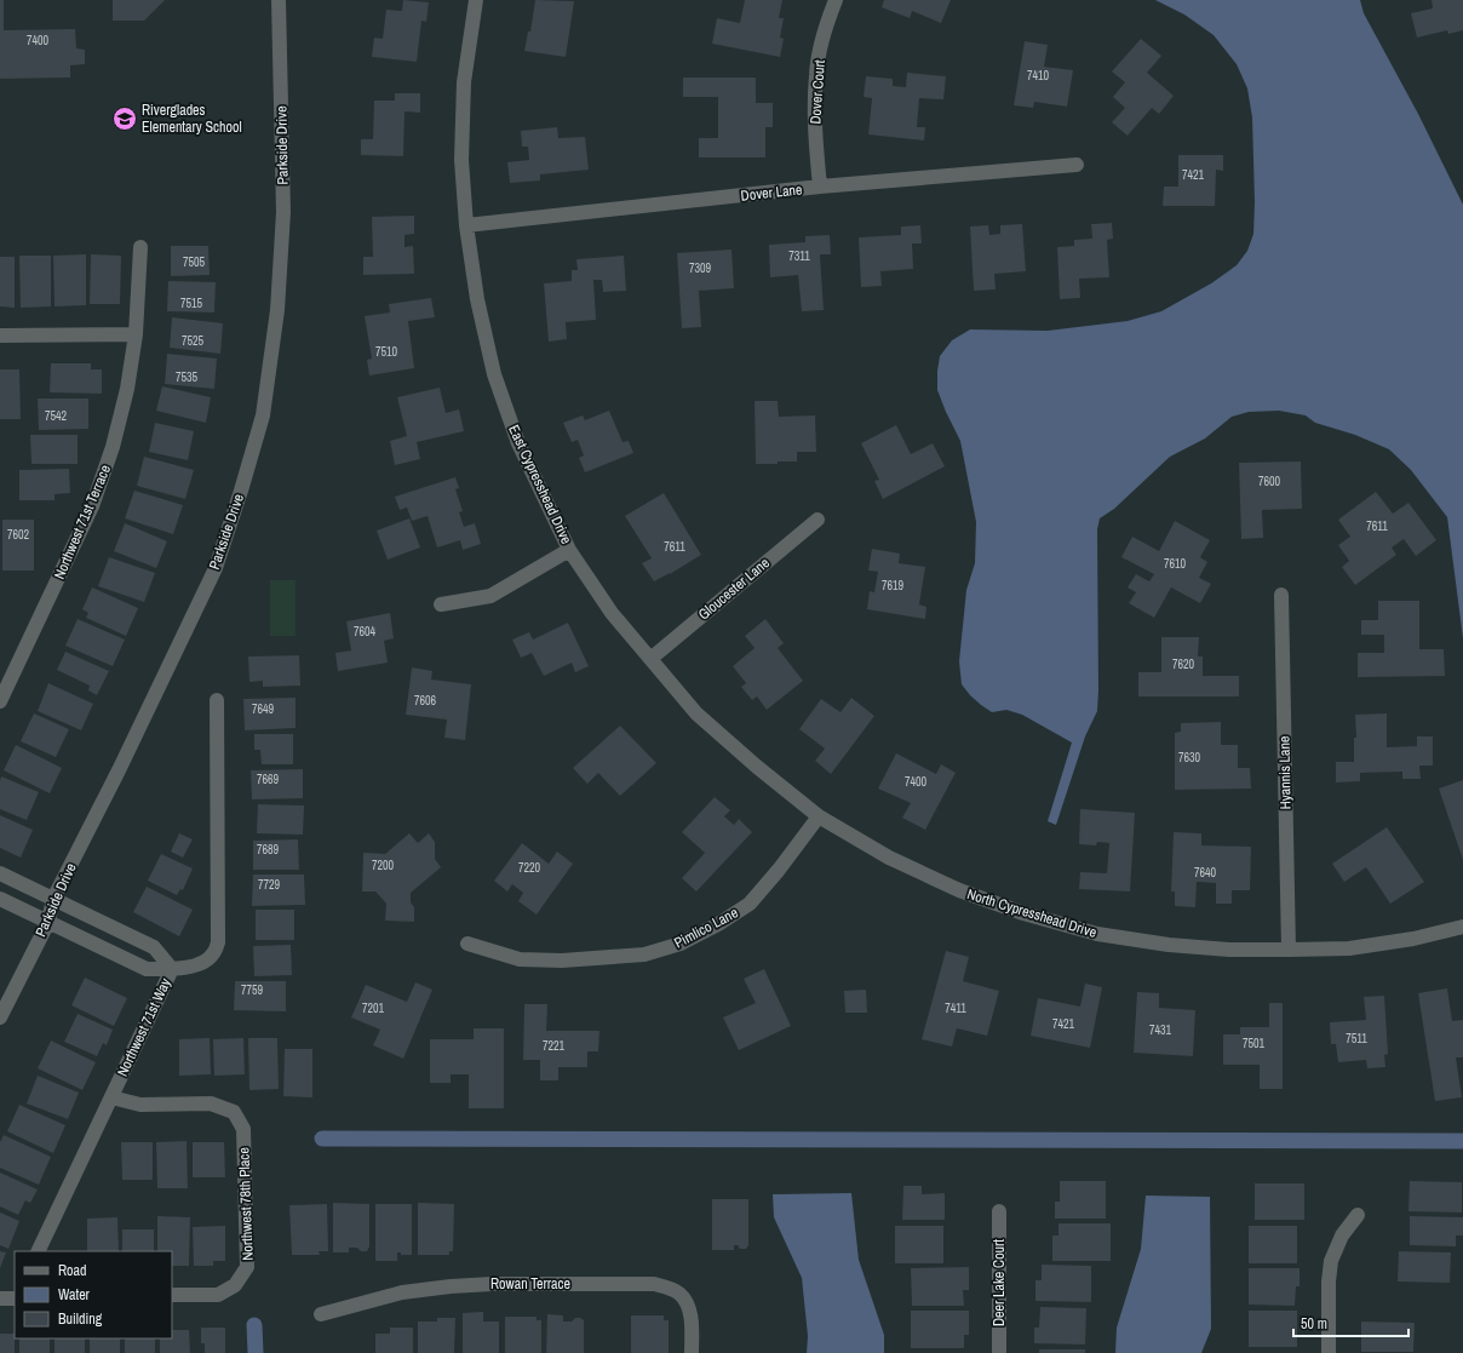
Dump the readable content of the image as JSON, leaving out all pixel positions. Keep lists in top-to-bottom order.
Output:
{
  "streets": {
    "street": [
      "Dover Court",
      "Parkside Drive",
      "Dover Lane",
      "East Cypresshead Drive",
      "Northwest 71st Terrace",
      "Gloucester Lane",
      "Hyannis Lane",
      "North Cypresshead Drive",
      "Pimlico Lane",
      "Northwest 71st Way",
      "Northwest 78th Place",
      "Deer Lake Court",
      "Rowan Terrace"
    ]
  },
  "crossings": [
    ["Dover Court", "Dover Lane"],
    ["Dover Lane", "East Cypresshead Drive"],
    ["East Cypresshead Drive", "Gloucester Lane"],
    ["East Cypresshead Drive", "North Cypresshead Drive"],
    ["East Cypresshead Drive", "Pimlico Lane"],
    ["Hyannis Lane", "North Cypresshead Drive"],
    ["North Cypresshead Drive", "Pimlico Lane"],
    ["Northwest 71st Way", "Northwest 78th Place"]
  ],
  "places": {
    "school or university": ["Riverglades Elementary School"]
  },
  "house_numbers": [
    "7400",
    "7410",
    "7421",
    "7311",
    "7505",
    "7309",
    "7515",
    "7525",
    "7510",
    "7535",
    "7542",
    "7600",
    "7611",
    "7602",
    "7611",
    "7610",
    "7619",
    "7604",
    "7620",
    "7606",
    "7649",
    "7630",
    "7669",
    "7400",
    "7689",
    "7200",
    "7220",
    "7640",
    "7729",
    "7759",
    "7201",
    "7411",
    "7421",
    "7431",
    "7511",
    "7501",
    "7221"
  ],
  "legend": ["Road", "Water", "Building"],
  "scale_bar": "50 m"
}
